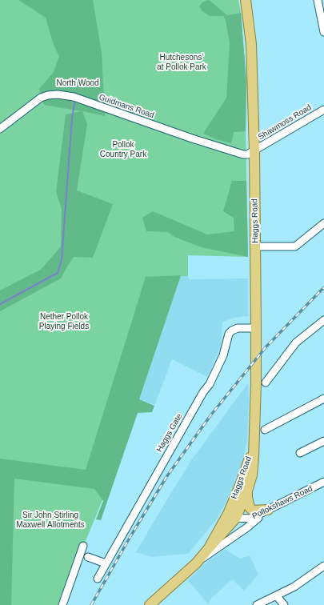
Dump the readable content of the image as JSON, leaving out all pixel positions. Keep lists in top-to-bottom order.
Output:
{
  "streets": {
    "main road": ["Haggs Road"],
    "street": [
      "Guidmans Road",
      "Shawmoss Road",
      "Haggs Gate",
      "Pollokshaws Road"
    ]
  },
  "crossings": [
    ["Guidmans Road", "Shawmoss Road"],
    ["Guidmans Road", "Haggs Road"],
    ["Shawmoss Road", "Haggs Road"],
    ["Haggs Road", "Haggs Gate"],
    ["Haggs Road", "Pollokshaws Road"]
  ],
  "parks": [
    "Hutchesons’ at Pollok Park",
    "North Wood",
    "Pollok Country Park",
    "Nether Pollok Playing Fields",
    "Sir John Stirling Maxwell Allotments"
  ]
}
